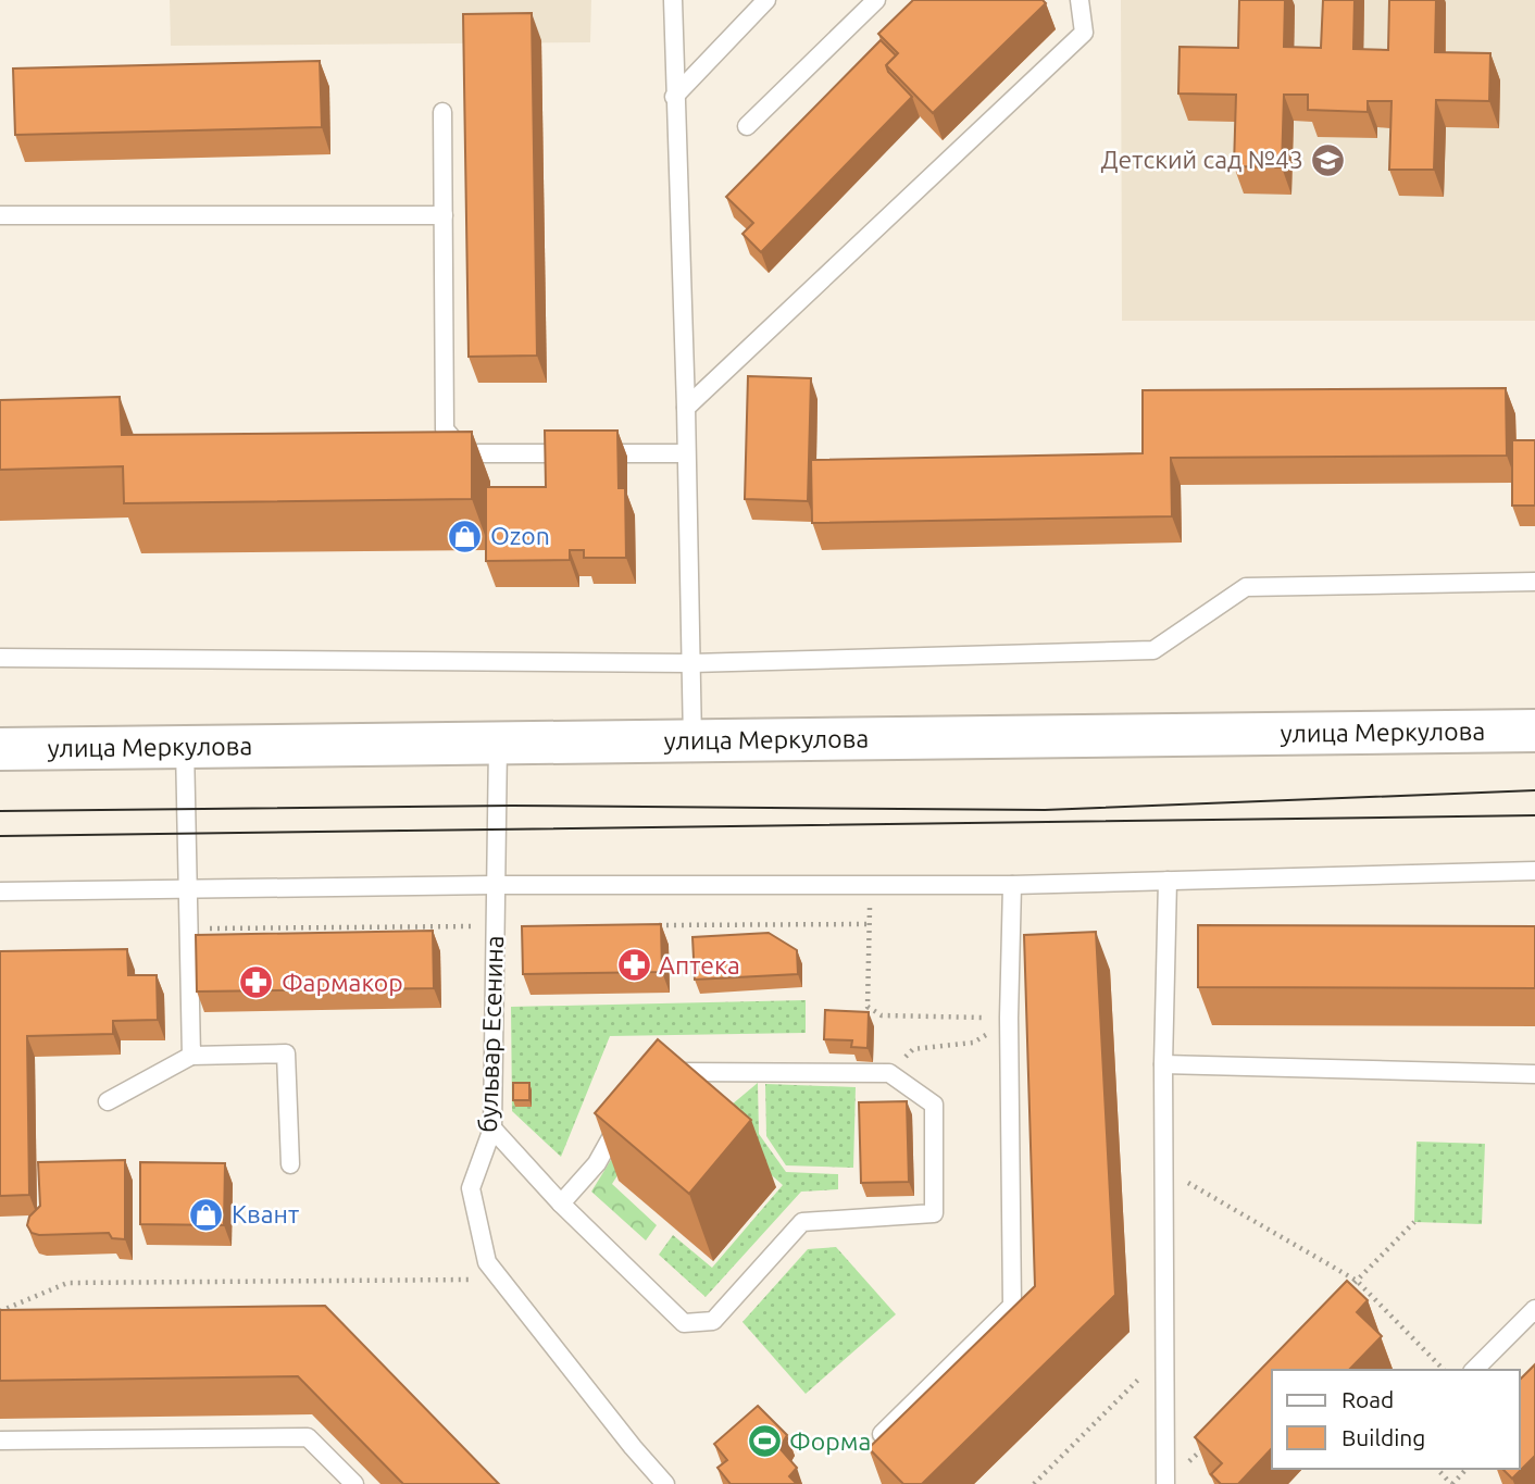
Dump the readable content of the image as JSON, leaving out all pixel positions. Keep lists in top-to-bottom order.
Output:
{
  "streets": {
    "street": ["улица Меркулова"],
    "lane": ["бульвар Есенина"]
  },
  "crossings": [
    ["улица Меркулова", "бульвар Есенина"]
  ],
  "places": {
    "school or university": ["Детский сад №43"],
    "shop": ["Ozon", "Квант"],
    "pharmacy": ["Аптека", "Фармакор"],
    "sports": ["Форма"]
  },
  "legend": ["Road", "Building"]
}
